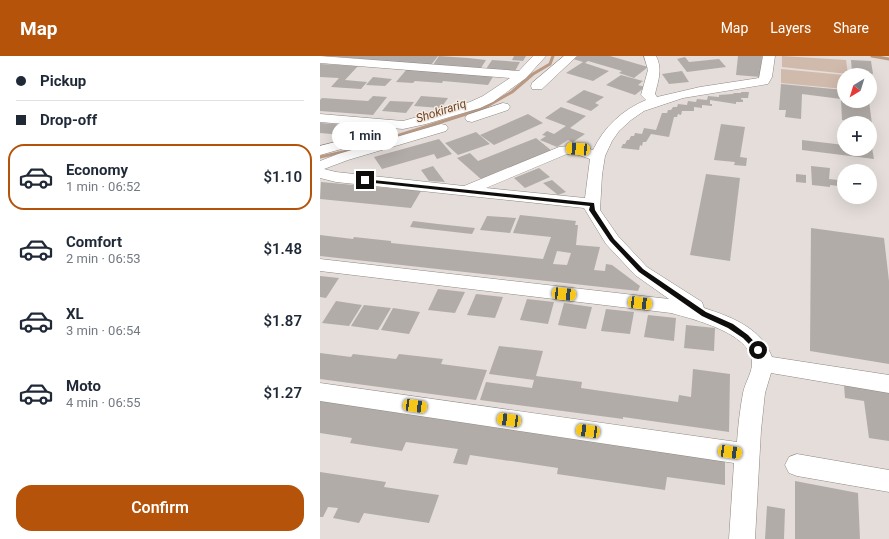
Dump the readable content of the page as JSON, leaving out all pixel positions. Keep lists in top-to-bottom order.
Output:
{
  "water": ["Shokirariq"],
  "north": "bottom left",
  "page": {
    "header": "Map",
    "nav": ["Map", "Layers", "Share"],
    "banner": ["Pickup", "Drop-off"],
    "map_buttons": ["+", "−"],
    "bubble": "1 min",
    "list": [
      {
        "name": "Economy",
        "note": "1 min · 06:52",
        "value": "$1.10"
      },
      {
        "name": "Comfort",
        "note": "2 min · 06:53",
        "value": "$1.48"
      },
      {
        "name": "XL",
        "note": "3 min · 06:54",
        "value": "$1.87"
      },
      {
        "name": "Moto",
        "note": "4 min · 06:55",
        "value": "$1.27"
      }
    ],
    "buttons": "Confirm"
  }
}
